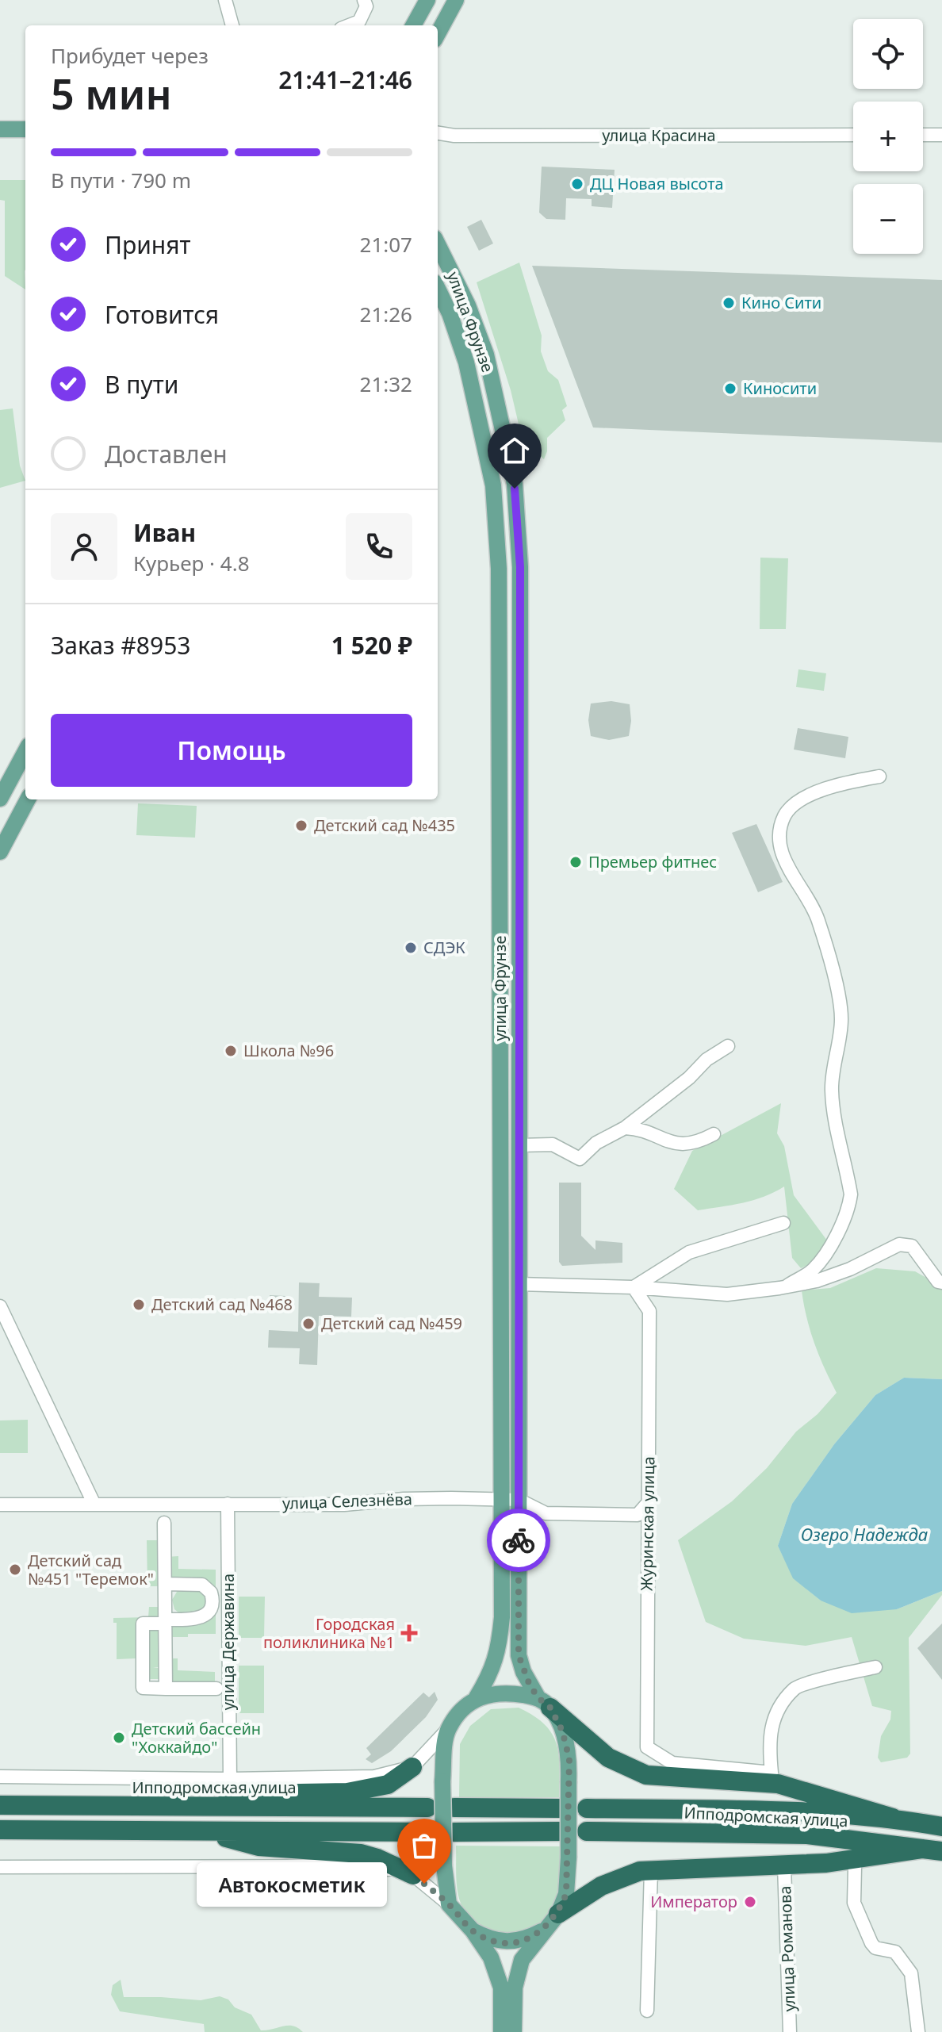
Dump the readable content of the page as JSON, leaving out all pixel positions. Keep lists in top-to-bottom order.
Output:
{
  "streets": {
    "highway": ["Ипподромская улица"],
    "main road": ["улица Фрунзе"],
    "street": [
      "улица Красина",
      "улица Селезнёва",
      "Журинская улица",
      "улица Державина",
      "улица Романова"
    ]
  },
  "crossings": [
    ["улица Фрунзе", "улица Селезнёва"],
    ["улица Селезнёва", "Журинская улица"],
    ["улица Селезнёва", "улица Державина"]
  ],
  "water": ["Озеро Надежда"],
  "places": {
    "other": [
      "ДЦ Новая высота",
      "Кино Сити",
      "Киносити",
      "Детский сад №435",
      "Премьер фитнес",
      "СДЭК",
      "Школа №96",
      "Детский сад №468",
      "Детский сад №459",
      "Детский сад №451 \"Теремок\"",
      "Детский бассейн \"Хоккайдо\"",
      "Автокосметик",
      "Император"
    ],
    "health": ["Городская поликлиника №1"]
  },
  "page": {
    "map_buttons": ["+", "−"],
    "heading": ["5 мин", "Прибудет через", "21:41–21:46"],
    "panel": [
      "Иван",
      "Курьер · 4.8",
      "Заказ #8953",
      "1 520 ₽"
    ],
    "bar": "В пути · 790 m",
    "list": [
      ["Принят", "21:07"],
      ["Готовится", "21:26"],
      ["В пути", "21:32"],
      "Доставлен"
    ],
    "buttons": "Помощь",
    "bubble": "Автокосметик"
  }
}
